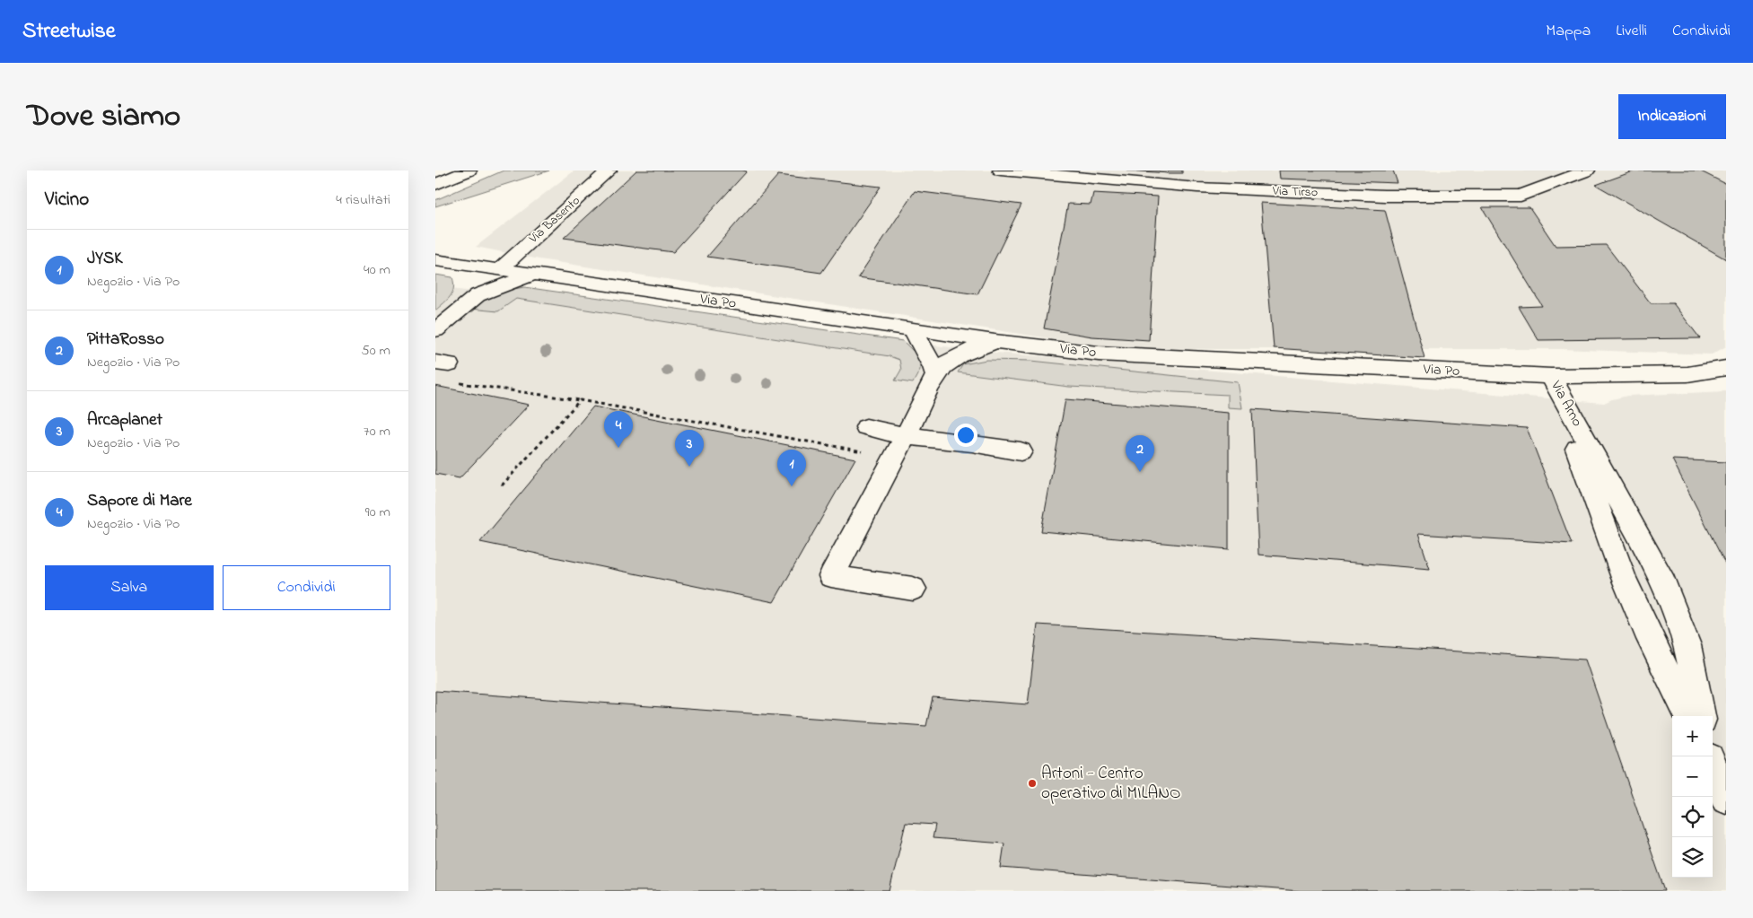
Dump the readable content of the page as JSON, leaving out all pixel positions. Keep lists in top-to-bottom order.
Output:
{
  "streets": {
    "street": [
      "Via Tirso",
      "Via Basento",
      "Via Po",
      "Via Arno"
    ]
  },
  "crossings": [
    ["Via Basento", "Via Po"],
    ["Via Po", "Via Arno"]
  ],
  "places": ["Artoni - Centro operativo di MILANO"],
  "page": {
    "header": "Streetwise",
    "nav": ["Mappa", "Livelli", "Condividi"],
    "title": "Dove siamo",
    "buttons": [
      "Indicazioni",
      ["Salva", "Condividi"]
    ],
    "heading": ["Vicino", "4 risultati"],
    "list": [
      {
        "mark": "1",
        "name": "JYSK",
        "note": "Negozio · Via Po",
        "value": "40 m"
      },
      {
        "mark": "2",
        "name": "PittaRosso",
        "note": "Negozio · Via Po",
        "value": "50 m"
      },
      {
        "mark": "3",
        "name": "Arcaplanet",
        "note": "Negozio · Via Po",
        "value": "70 m"
      },
      {
        "mark": "4",
        "name": "Sapore di Mare",
        "note": "Negozio · Via Po",
        "value": "90 m"
      }
    ],
    "pins": [
      "4",
      "3",
      "2",
      "1"
    ],
    "map_buttons": ["+", "−"]
  }
}
